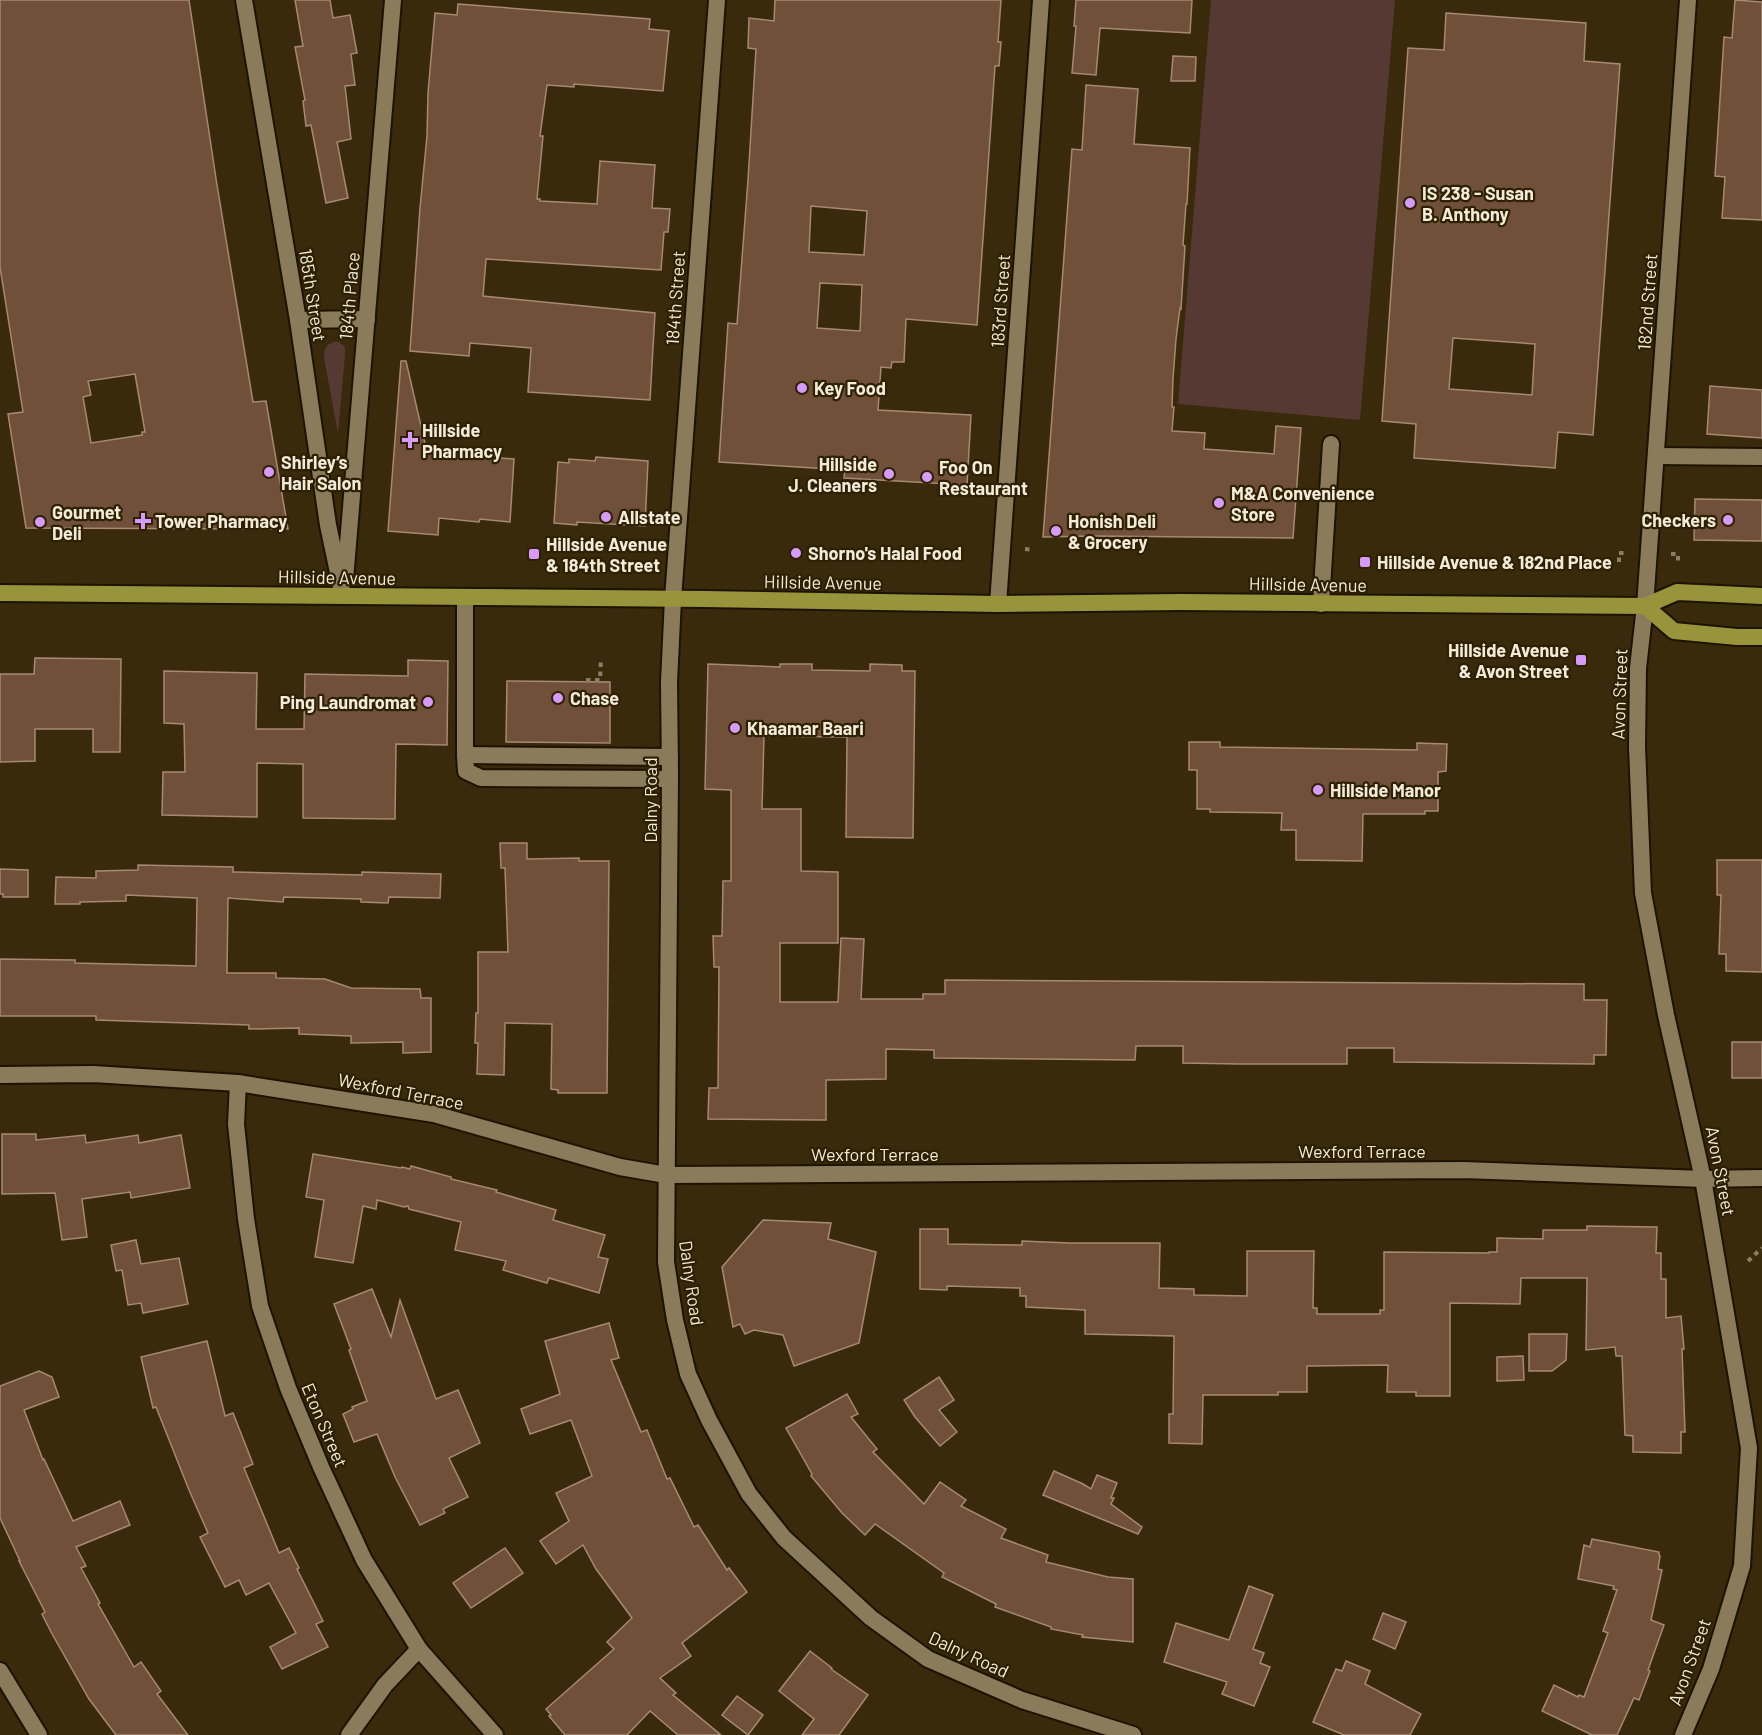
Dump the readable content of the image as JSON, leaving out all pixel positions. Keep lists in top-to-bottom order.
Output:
{
  "streets": {
    "main road": ["Hillside Avenue"],
    "street": [
      "185th Street",
      "184th Place",
      "184th Street",
      "183rd Street",
      "182nd Street",
      "Avon Street",
      "Dalny Road",
      "Wexford Terrace",
      "Eton Street"
    ]
  },
  "crossings": [
    ["185th Street", "184th Place"],
    ["185th Street", "Hillside Avenue"],
    ["184th Place", "Hillside Avenue"],
    ["184th Street", "Hillside Avenue"],
    ["184th Street", "Dalny Road"],
    ["183rd Street", "Hillside Avenue"],
    ["182nd Street", "Hillside Avenue"],
    ["182nd Street", "Avon Street"],
    ["Hillside Avenue", "Avon Street"],
    ["Hillside Avenue", "Dalny Road"],
    ["Avon Street", "Wexford Terrace"],
    ["Dalny Road", "Wexford Terrace"],
    ["Wexford Terrace", "Eton Street"]
  ],
  "places": {
    "other": [
      "IS 238 - Susan B. Anthony",
      "Key Food",
      "Shirley’s Hair Salon",
      "Hillside J. Cleaners",
      "Foo On Restaurant",
      "M&A Convenience Store",
      "Allstate",
      "Checkers",
      "Gourmet Deli",
      "Honish Deli & Grocery",
      "Shorno's Halal Food",
      "Chase",
      "Ping Laundromat",
      "Khaamar Baari",
      "Hillside Manor"
    ],
    "health": ["Hillside Pharmacy", "Tower Pharmacy"],
    "transit": ["Hillside Avenue & 184th Street", "Hillside Avenue & 182nd Place", "Hillside Avenue & Avon Street"]
  }
}
